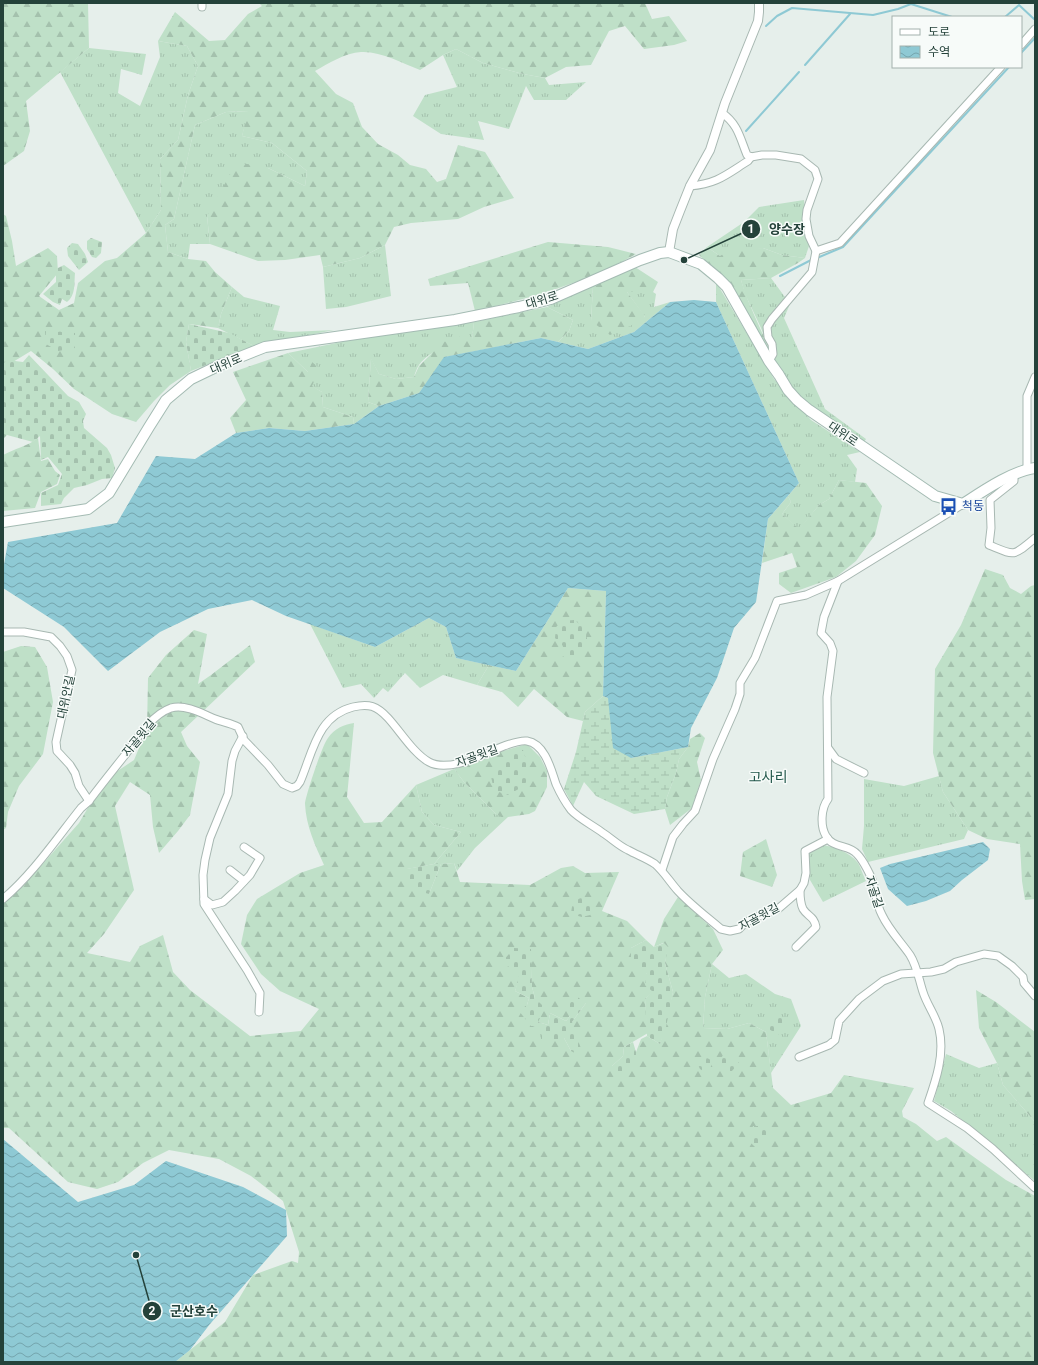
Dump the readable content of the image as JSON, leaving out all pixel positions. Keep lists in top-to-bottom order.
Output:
{
  "streets": {
    "main road": ["대위로"],
    "street": ["대위안길", "자골윗길", "자골길"]
  },
  "crossings": [
    ["대위안길", "자골윗길"]
  ],
  "districts": ["고사리"],
  "places": {
    "other": ["양수장", "군산호수"],
    "bus stop": ["척동"]
  },
  "legend": ["도로", "수역"]
}
